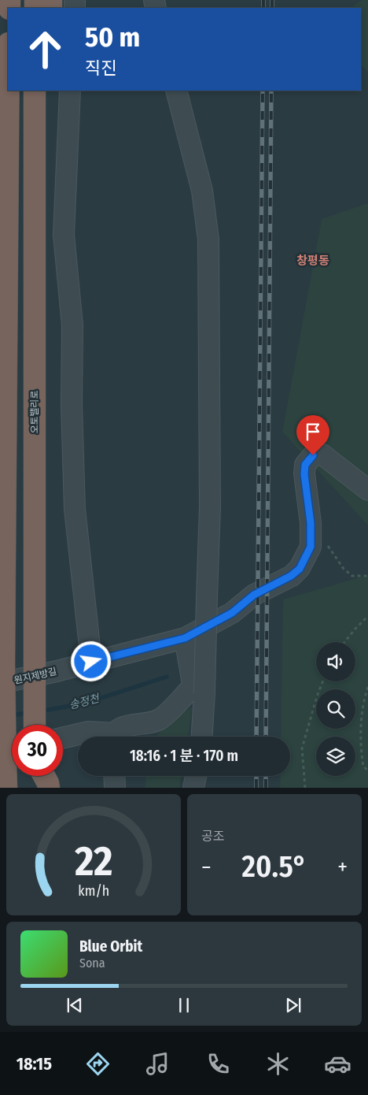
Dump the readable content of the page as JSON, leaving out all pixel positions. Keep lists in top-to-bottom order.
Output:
{
  "streets": {
    "highway": ["오토밸리로"],
    "street": ["원지제방길"]
  },
  "districts": ["창평동"],
  "water": ["송정천"],
  "page": {
    "turn": ["50 m", "직진"],
    "limit": "30",
    "trip": "18:16 · 1 분 · 170 m",
    "tile": "공조",
    "heat": ["−", "20.5°", "+"],
    "song": ["Blue Orbit", "Sona"],
    "tabs": "18:15",
    "gauge": ["22", "km/h"]
  }
}
